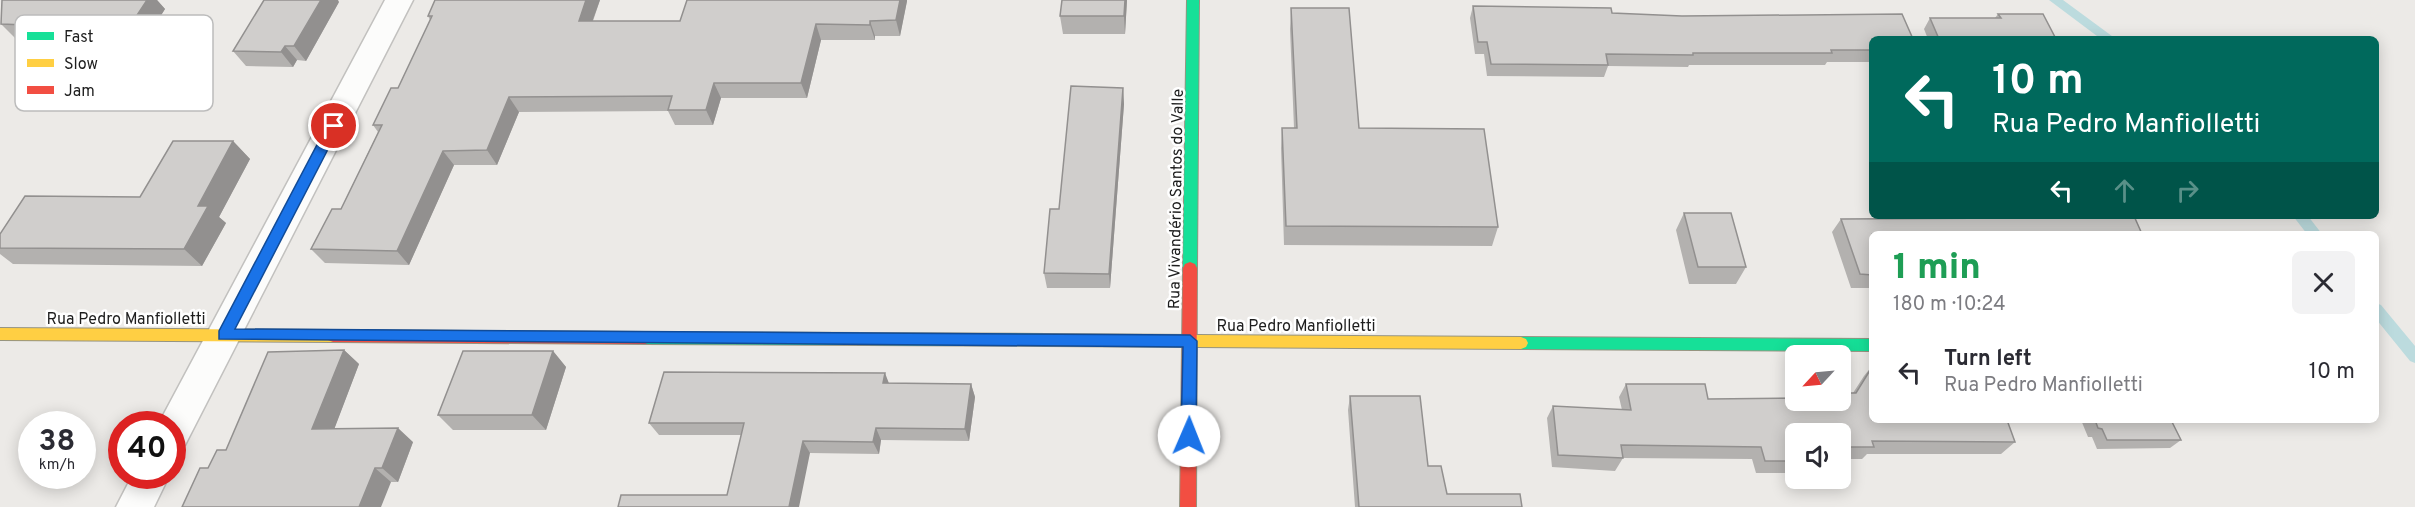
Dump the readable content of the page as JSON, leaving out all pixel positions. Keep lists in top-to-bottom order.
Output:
{
  "streets": {
    "street": ["Rua Vivandério Santos do Valle", "Rua Pedro Manfiolletti"]
  },
  "crossings": [
    ["Rua Vivandério Santos do Valle", "Rua Pedro Manfiolletti"]
  ],
  "legend": ["Fast", "Slow", "Jam"],
  "north": "bottom left",
  "page": {
    "turn": ["10 m", "Rua Pedro Manfiolletti"],
    "heading": ["1 min", "180 m · 10:24"],
    "list": [
      {
        "name": "Turn left",
        "note": "Rua Pedro Manfiolletti",
        "value": "10 m"
      }
    ],
    "speed": "38 km/h",
    "limit": "40"
  }
}
